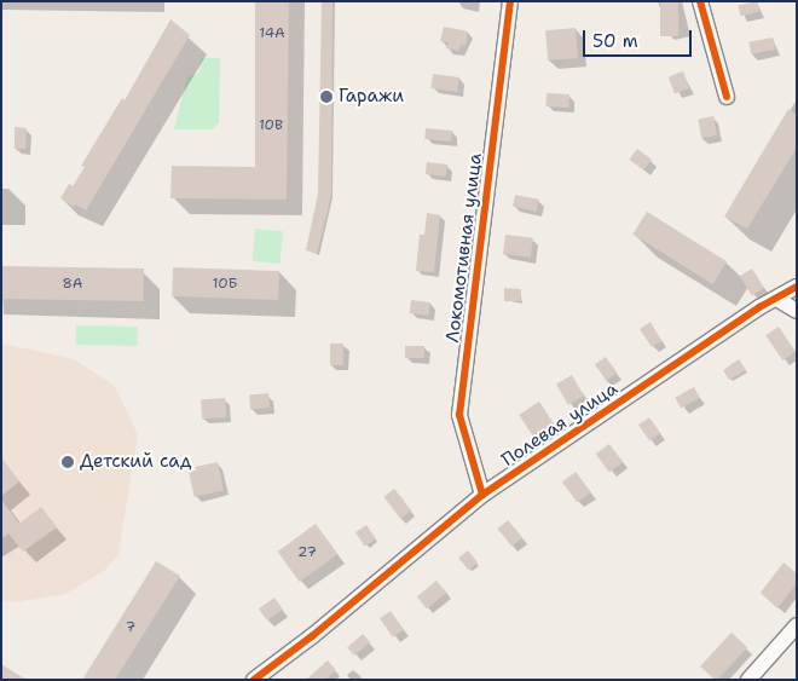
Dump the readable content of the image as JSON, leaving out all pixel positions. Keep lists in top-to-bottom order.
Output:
{
  "streets": {
    "street": ["Локомотивная улица", "Полевая улица"]
  },
  "crossings": [
    ["Локомотивная улица", "Полевая улица"]
  ],
  "places": ["Гаражи", "Детский сад"],
  "house_numbers": [
    "14А",
    "10В",
    "8А",
    "10Б",
    "27",
    "7"
  ],
  "scale_bar": "50 m"
}
